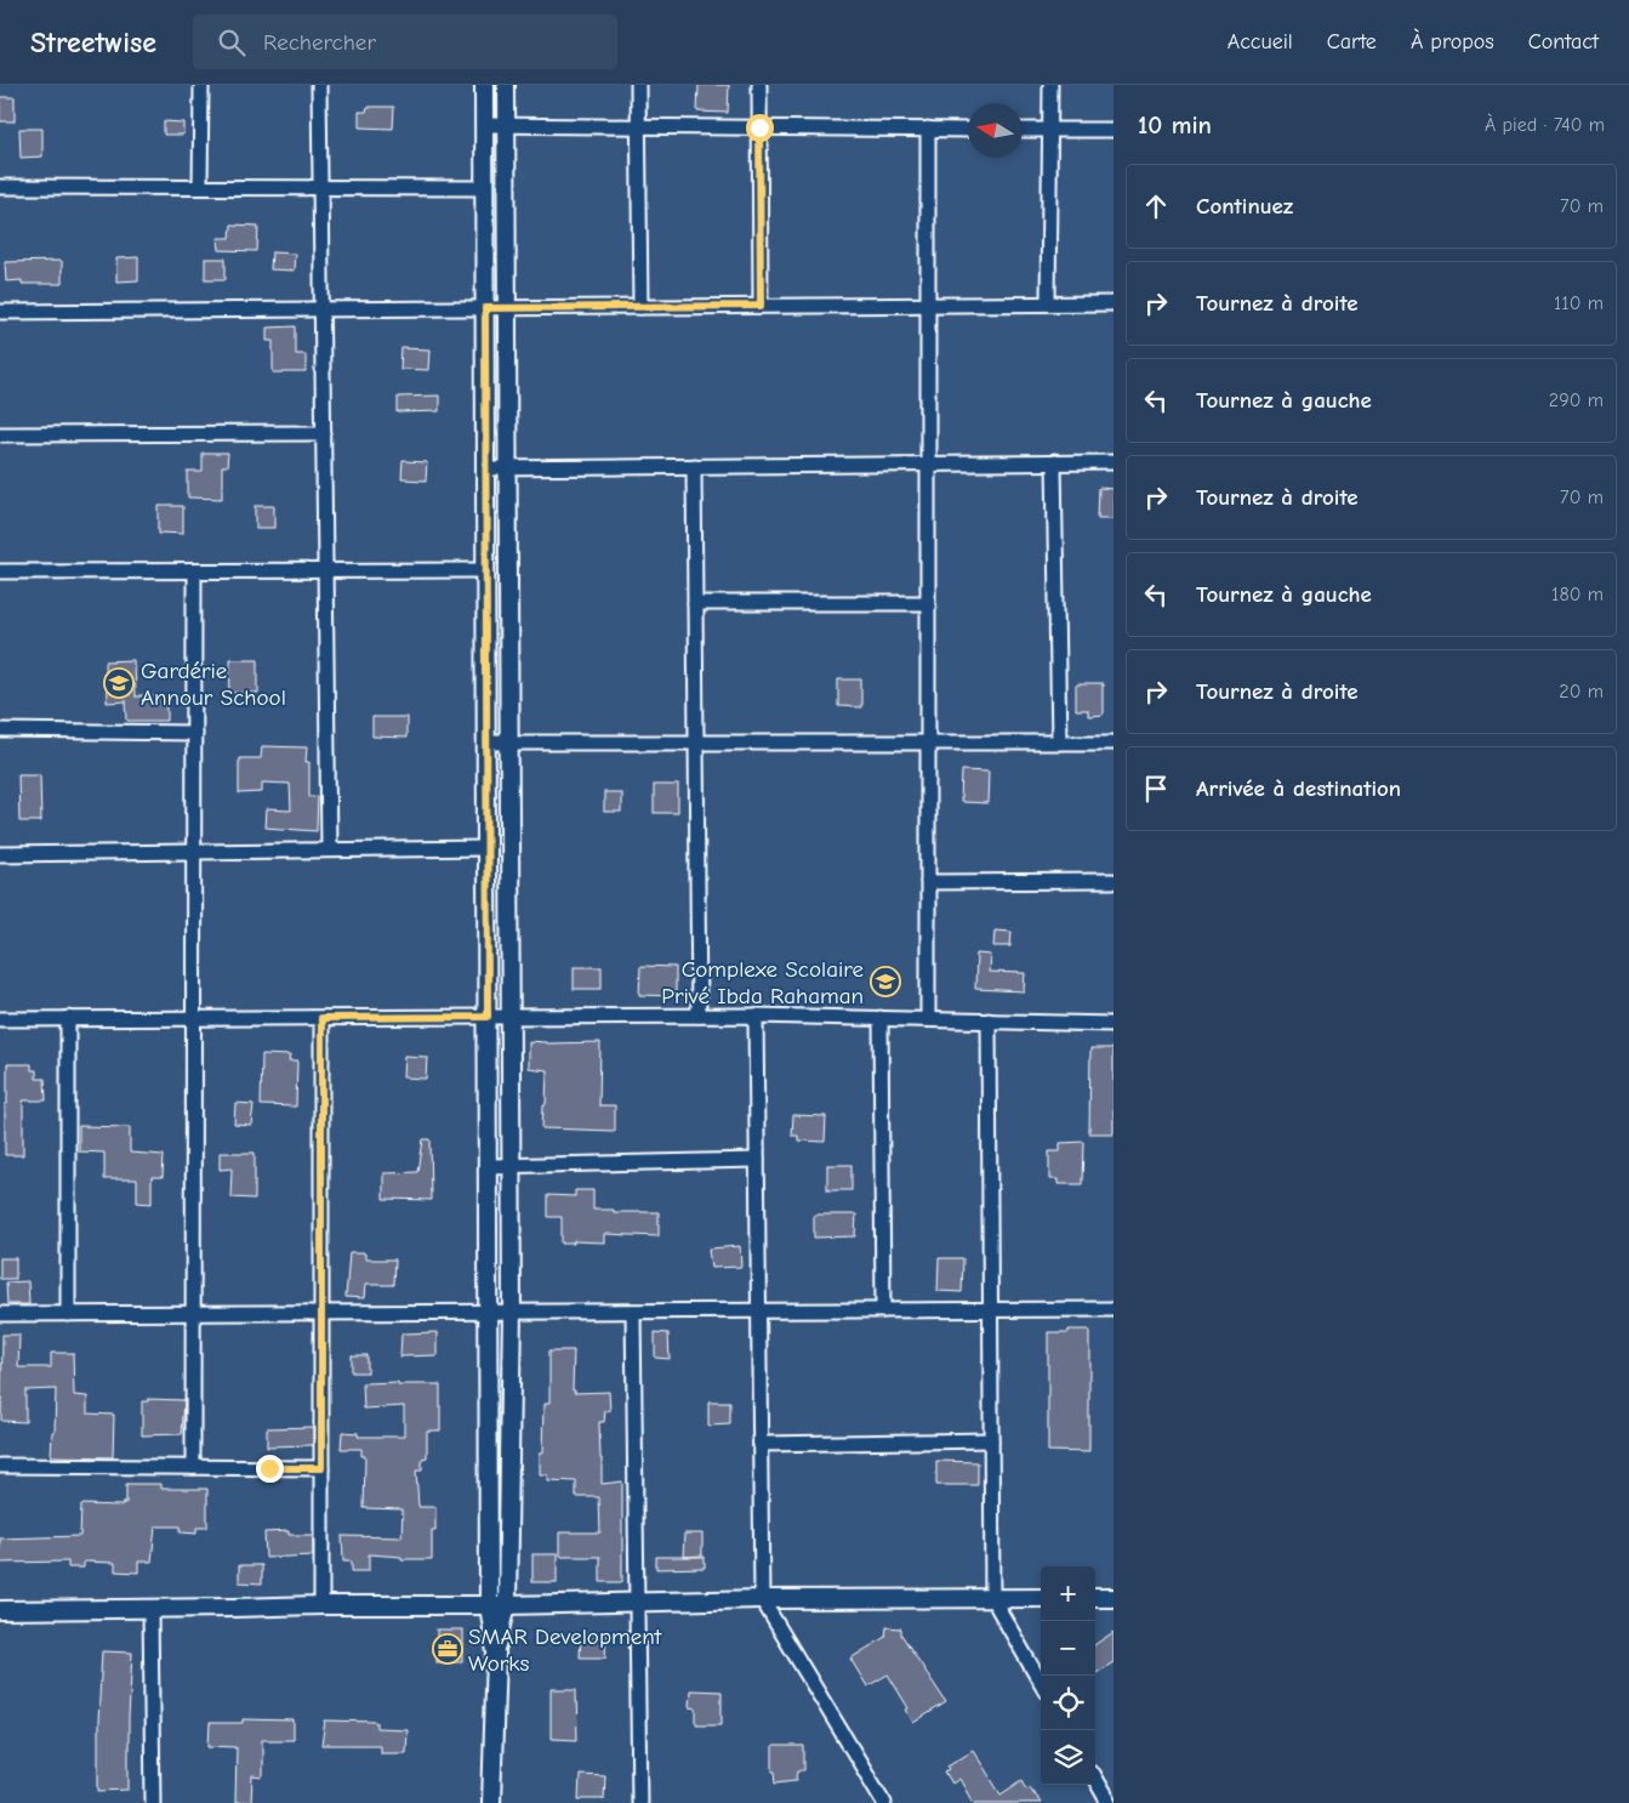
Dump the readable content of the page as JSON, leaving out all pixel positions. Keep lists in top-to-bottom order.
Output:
{
  "places": {
    "school or university": ["Gardérie Annour School", "Complexe Scolaire Privé Ibda Rahaman"],
    "office": ["SMAR Development Works"]
  },
  "north": "left",
  "page": {
    "header": "Streetwise",
    "search": "Rechercher",
    "nav": [
      "Accueil",
      "Carte",
      "À propos",
      "Contact"
    ],
    "heading": ["10 min", "À pied · 740 m"],
    "list": [
      ["Continuez", "70 m"],
      ["Tournez à droite", "110 m"],
      ["Tournez à gauche", "290 m"],
      ["Tournez à droite", "70 m"],
      ["Tournez à gauche", "180 m"],
      ["Tournez à droite", "20 m"],
      "Arrivée à destination"
    ],
    "map_buttons": ["+", "−"]
  }
}
